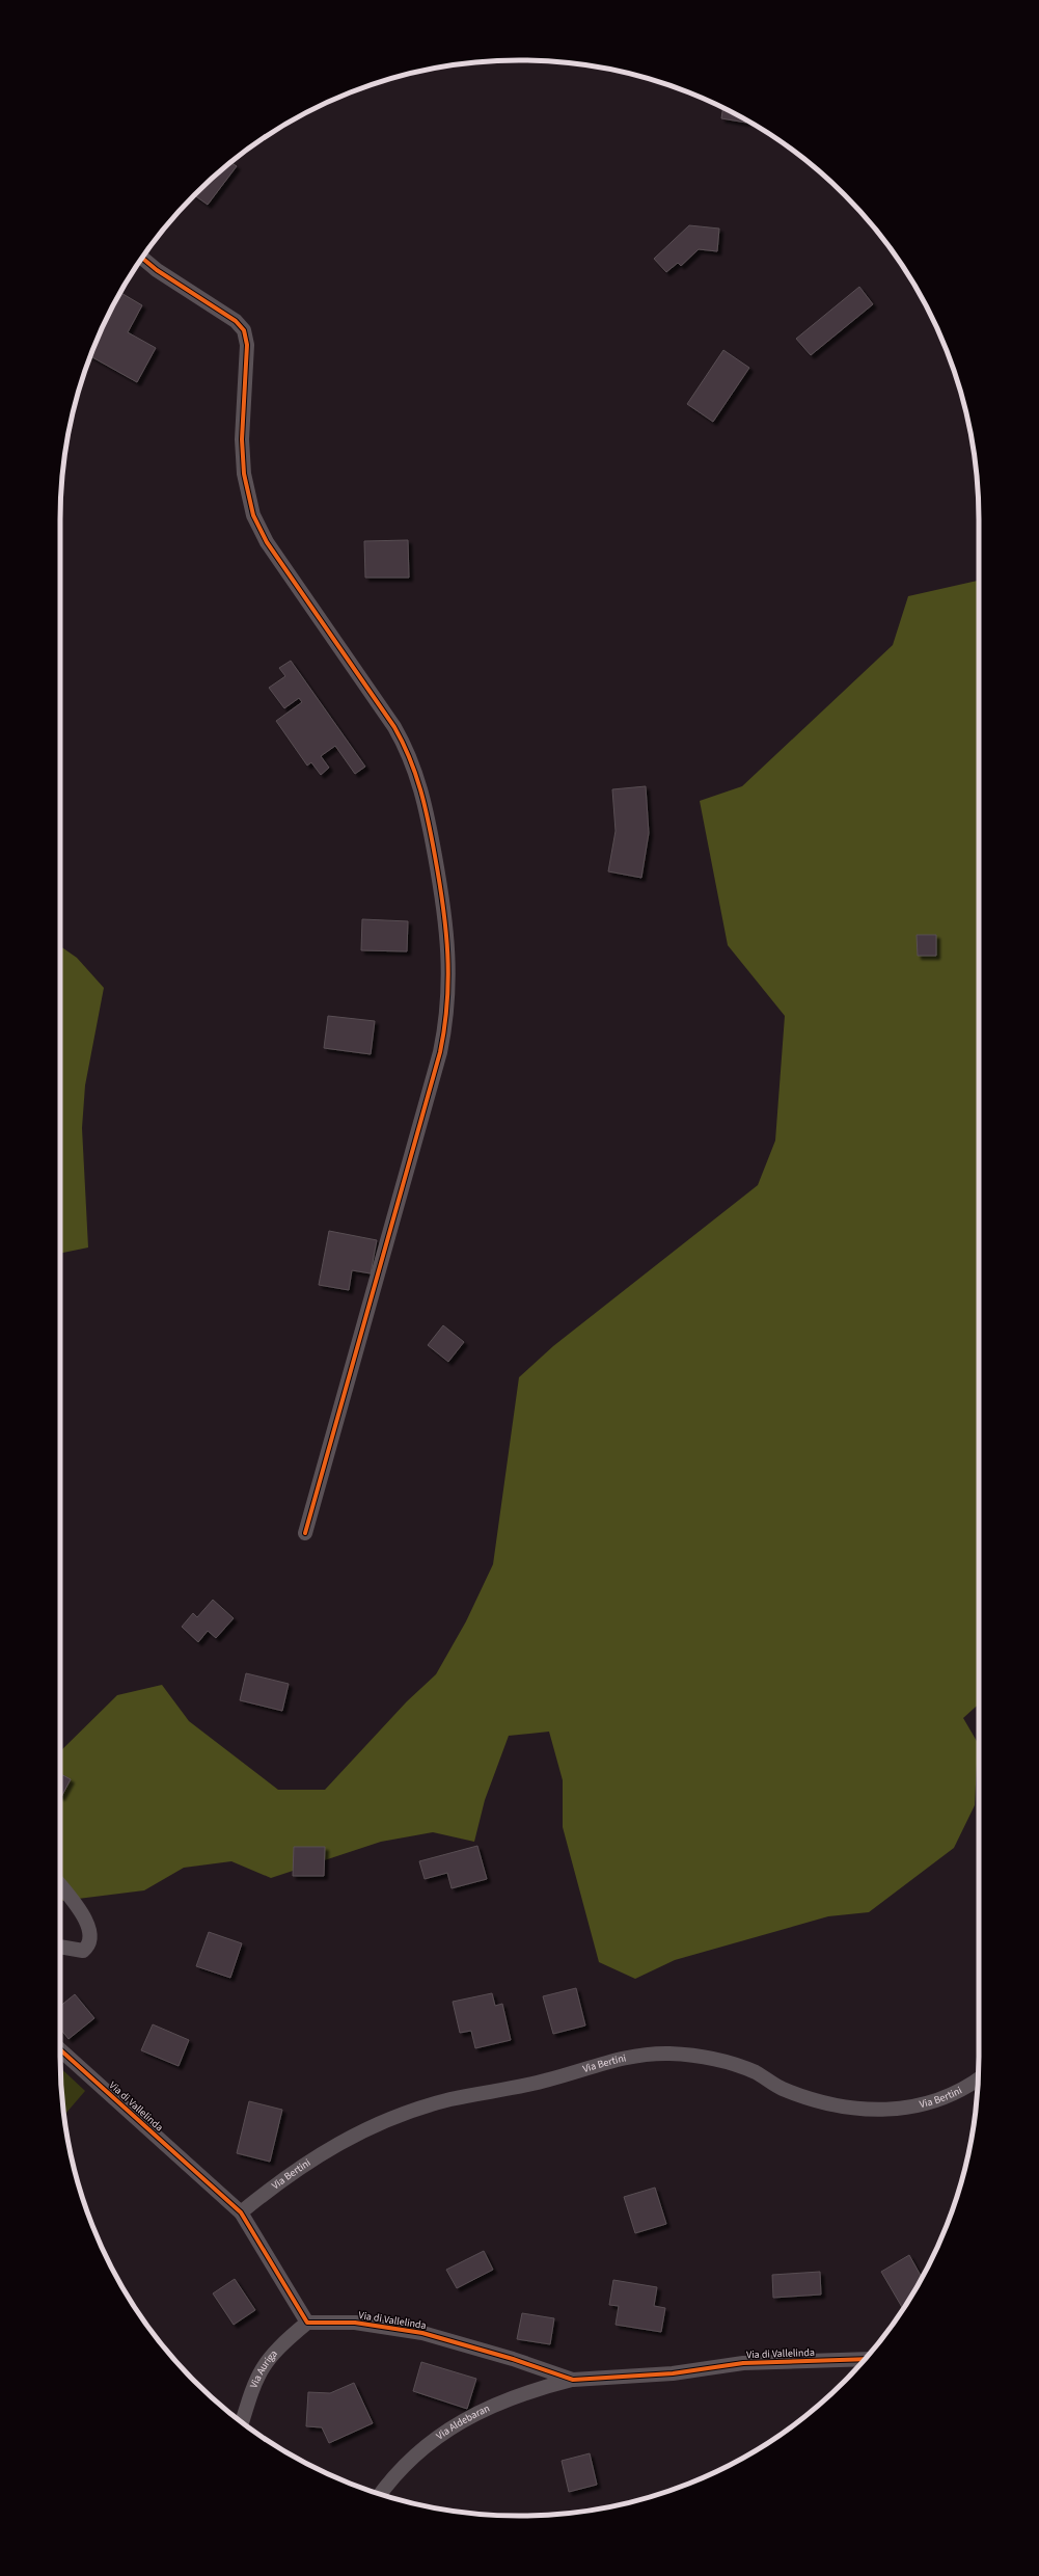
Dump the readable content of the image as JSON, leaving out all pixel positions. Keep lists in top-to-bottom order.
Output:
{
  "streets": {
    "street": [
      "Via Bertini",
      "Via di Vallelinda",
      "Via Auriga",
      "Via Aldebaran"
    ]
  },
  "crossings": [
    ["Via Bertini", "Via di Vallelinda"],
    ["Via di Vallelinda", "Via Auriga"],
    ["Via di Vallelinda", "Via Aldebaran"]
  ]
}
